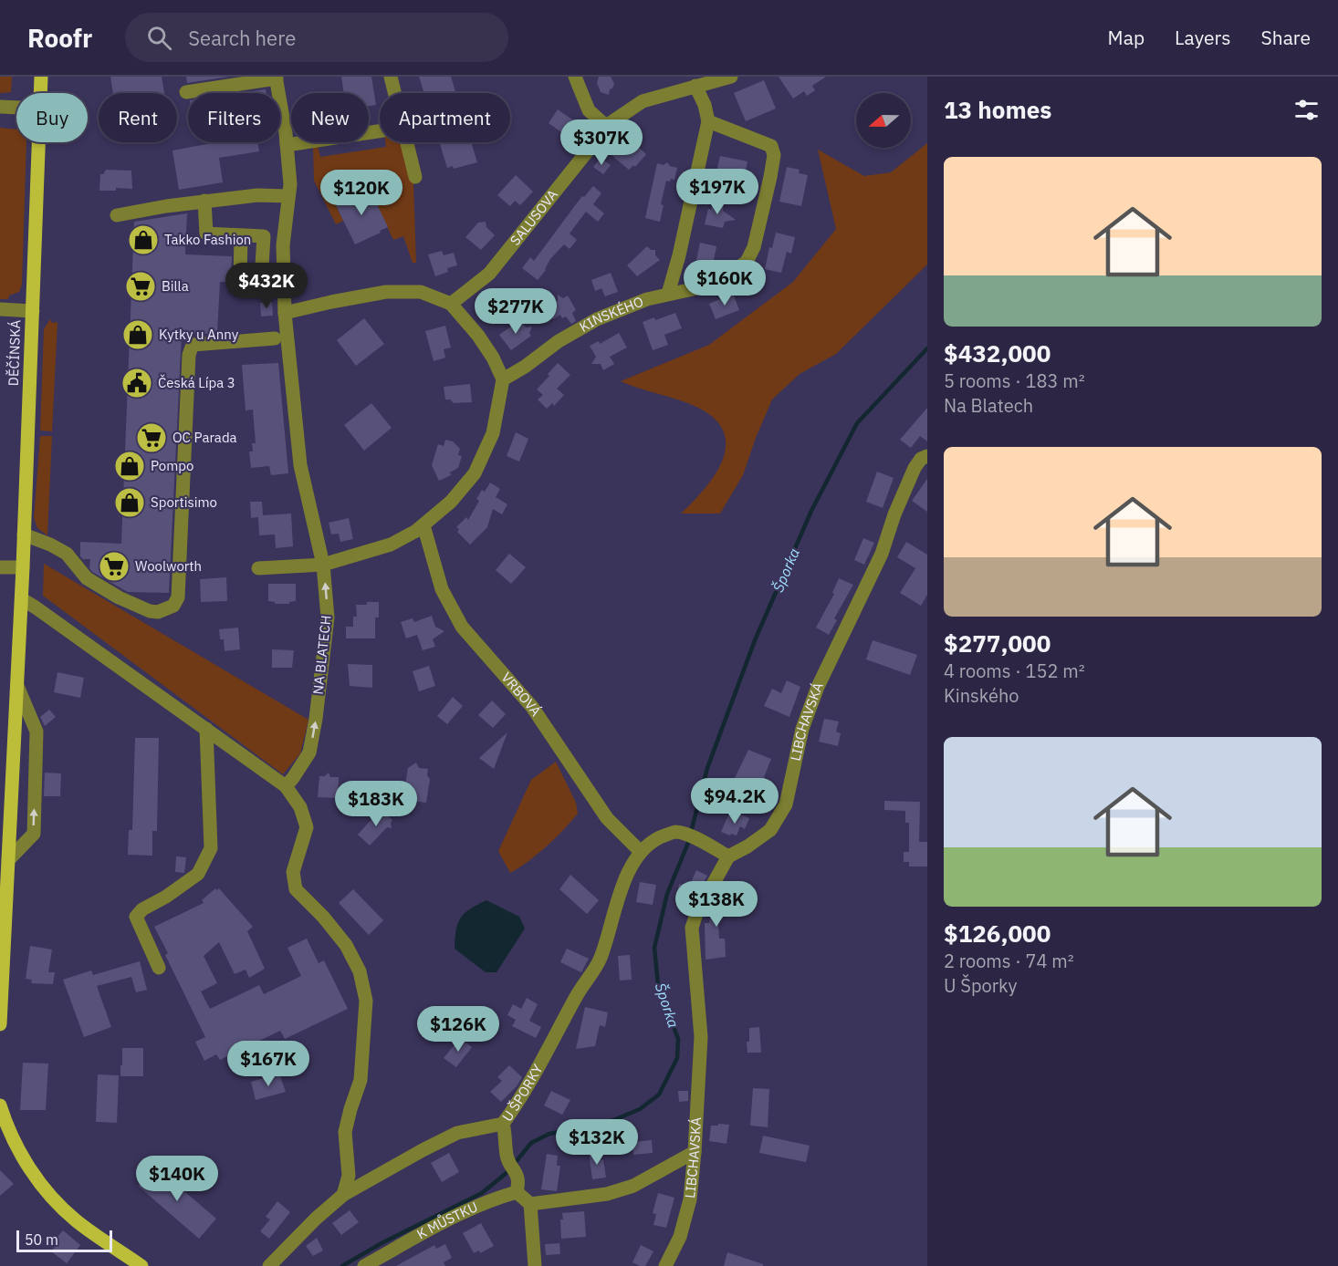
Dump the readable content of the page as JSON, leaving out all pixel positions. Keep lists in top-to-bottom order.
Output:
{
  "streets": {
    "main road": ["DĚČÍNSKÁ"],
    "street": [
      "SALUSOVA",
      "KINSKÉHO",
      "NA BLATECH",
      "VRBOVÁ",
      "LIBCHAVSKÁ",
      "U ŠPORKY",
      "K MŮSTKU"
    ]
  },
  "crossings": [
    ["VRBOVÁ", "U ŠPORKY"],
    ["LIBCHAVSKÁ", "U ŠPORKY"]
  ],
  "water": ["Šporka"],
  "places": {
    "shop": [
      "Takko Fashion",
      "Kytky u Anny",
      "Pompo",
      "Sportisimo"
    ],
    "supermarket": ["Billa", "OC Parada", "Woolworth"],
    "public building": ["Česká Lípa 3"]
  },
  "scale_bar": "50 m",
  "north": "left",
  "page": {
    "header": "Roofr",
    "search": "Search here",
    "nav": ["Map", "Layers", "Share"],
    "heading": "13 homes",
    "chip": [
      "Buy",
      "Rent",
      "Filters",
      "New",
      "Apartment"
    ],
    "price": [
      "$307K",
      "$197K",
      "$120K",
      "$160K",
      "$432K",
      "$277K",
      "$94.2K",
      "$183K",
      "$138K",
      "$126K",
      "$167K",
      "$132K",
      "$140K"
    ],
    "list": [
      {
        "name": "$432,000",
        "note": "5 rooms · 183 m² · Na Blatech"
      },
      {
        "name": "$277,000",
        "note": "4 rooms · 152 m² · Kinského"
      },
      {
        "name": "$126,000",
        "note": "2 rooms · 74 m² · U Šporky"
      }
    ],
    "scale": "50 m"
  }
}
